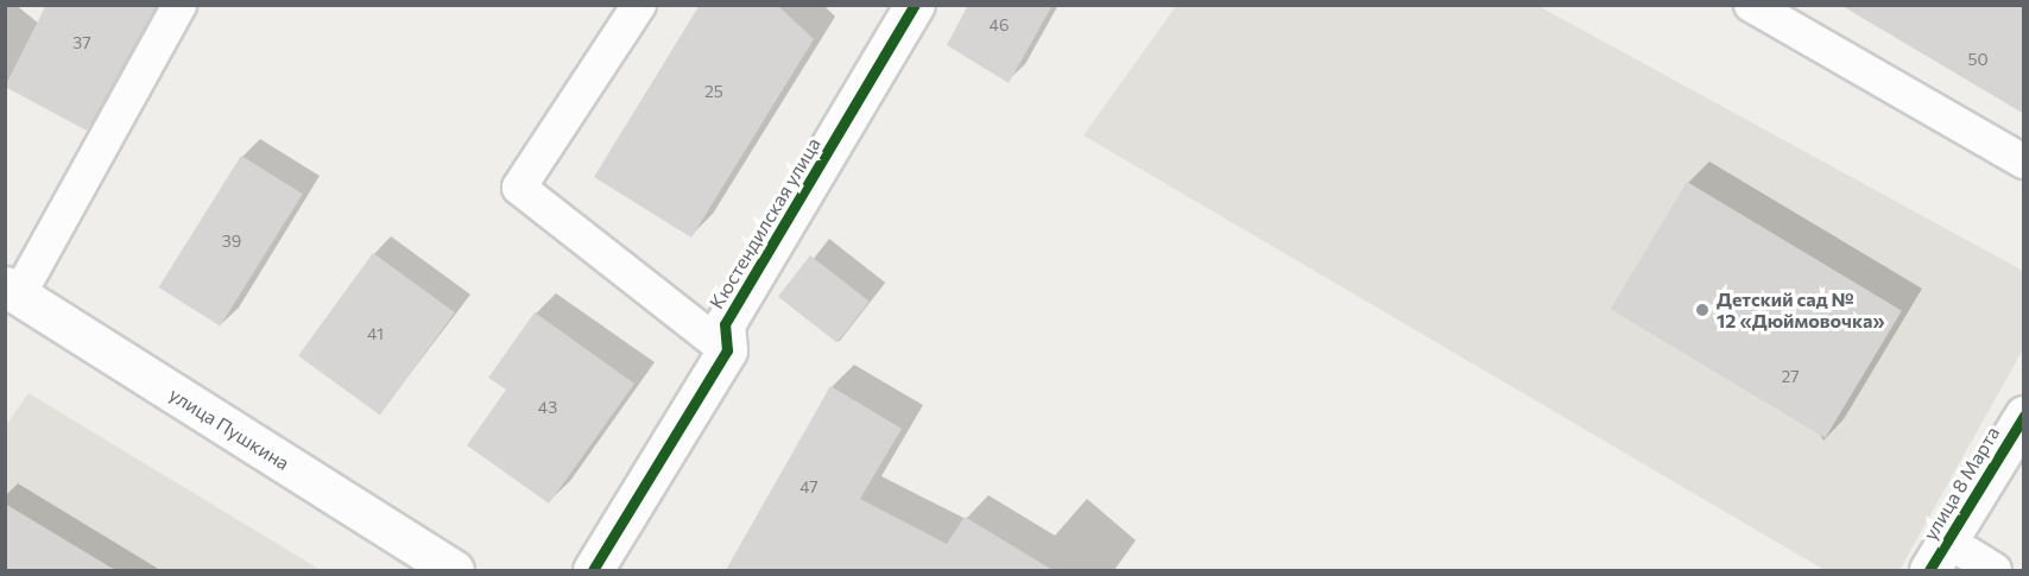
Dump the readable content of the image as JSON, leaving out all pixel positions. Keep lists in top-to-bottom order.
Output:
{
  "streets": {
    "street": ["Кюстендилская улица", "улица Пушкина", "улица 8 Марта"]
  },
  "places": ["Детский сад № 12 «Дюймовочка»"],
  "house_numbers": [
    "46",
    "37",
    "50",
    "25",
    "39",
    "41",
    "27",
    "43",
    "47"
  ]
}
